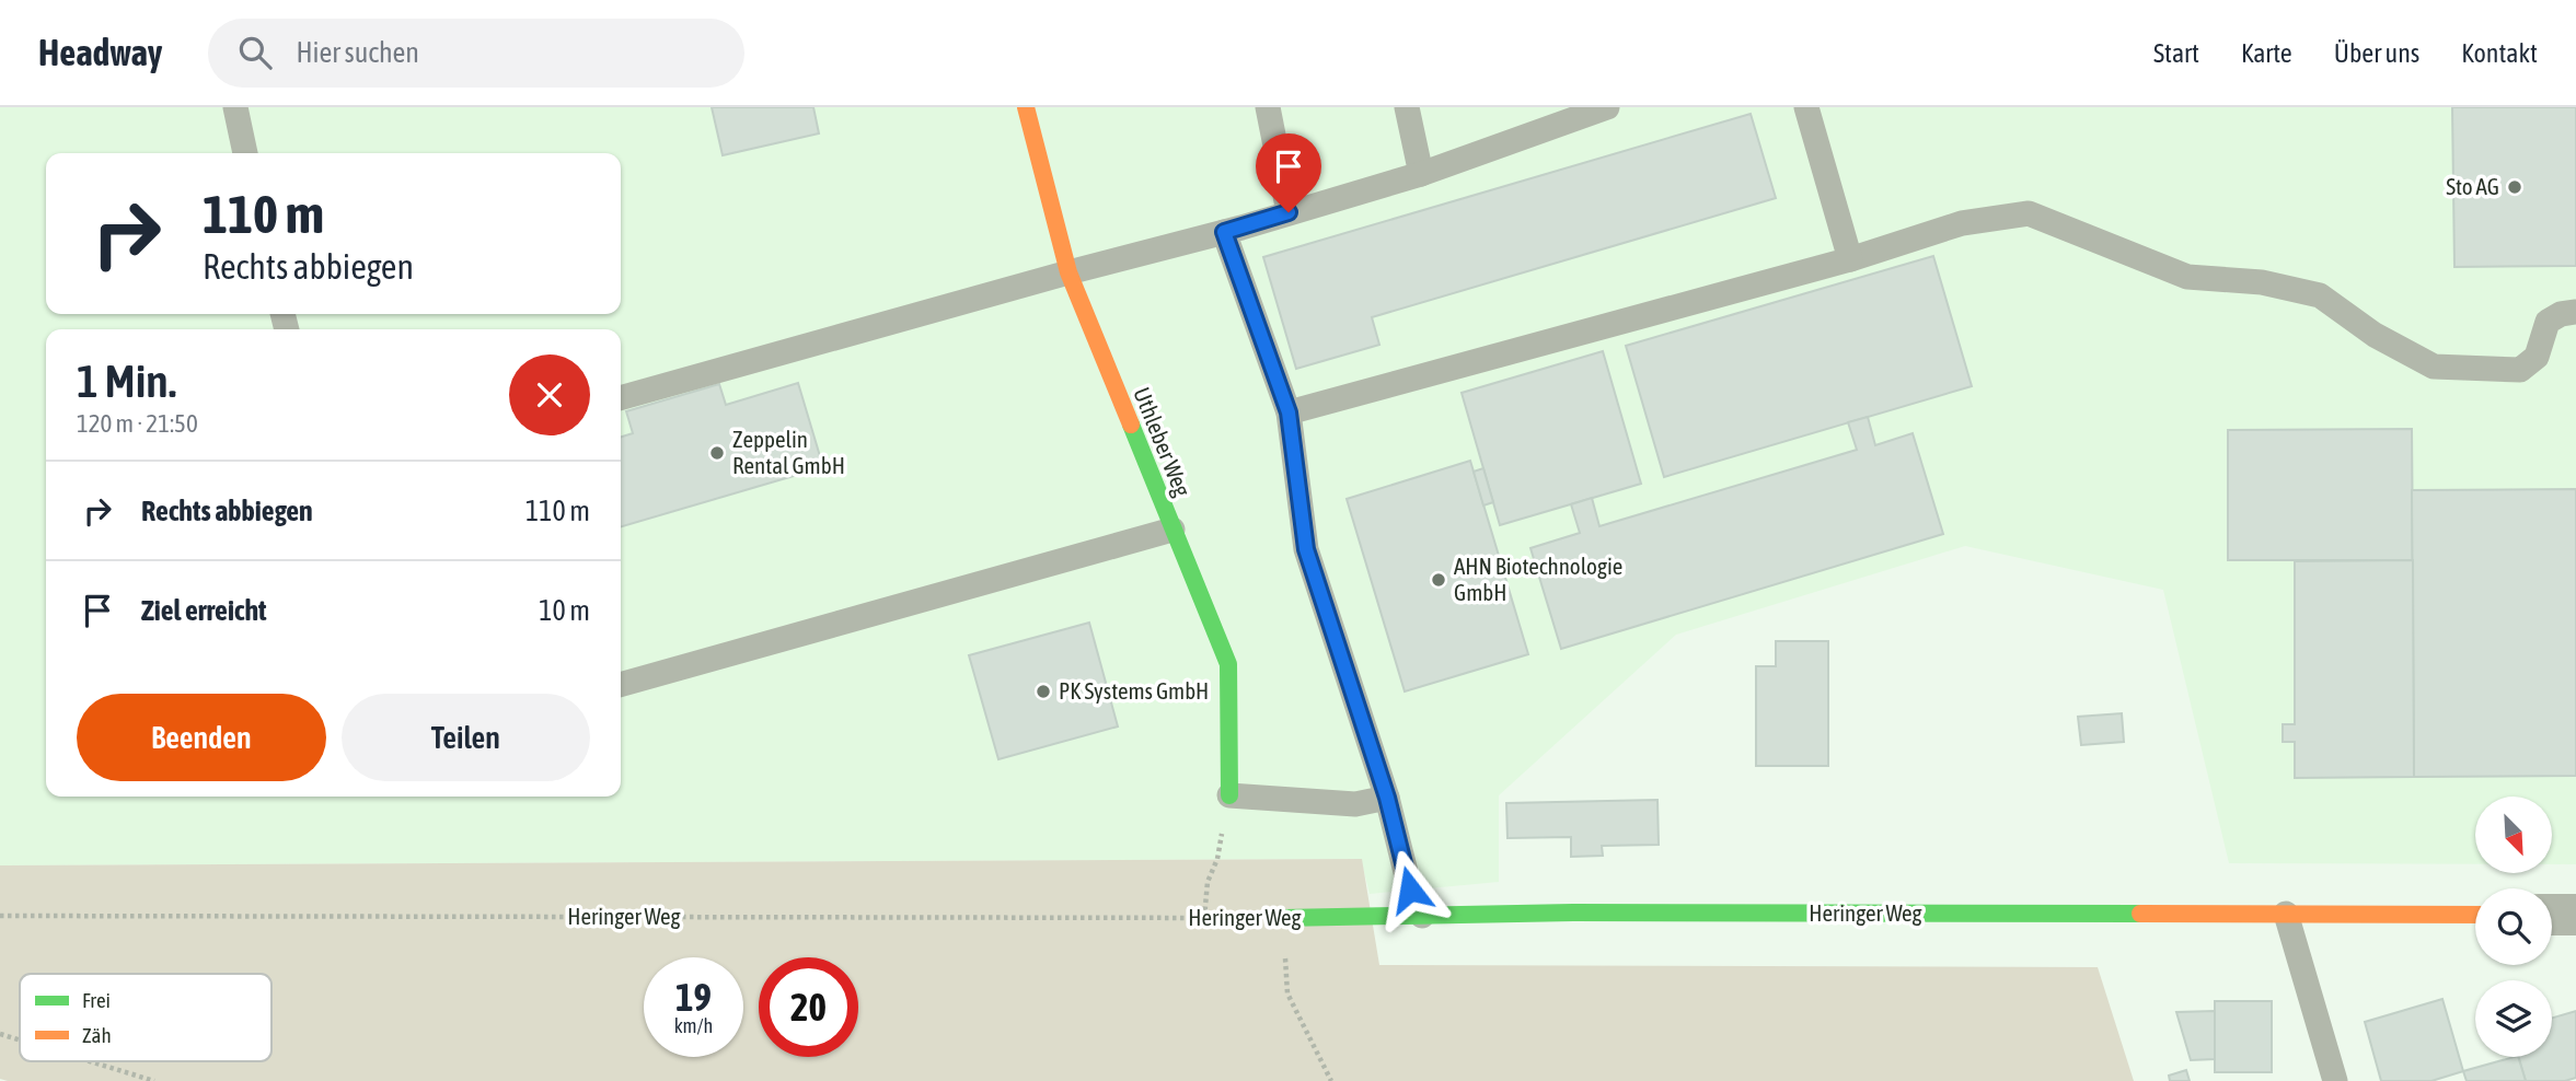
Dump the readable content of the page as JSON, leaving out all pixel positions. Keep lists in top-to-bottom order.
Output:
{
  "streets": {
    "street": ["Uthleber Weg", "Heringer Weg"]
  },
  "places": [
    "Sto AG",
    "Zeppelin Rental GmbH",
    "AHN Biotechnologie GmbH",
    "PK Systems GmbH"
  ],
  "legend": ["Frei", "Zäh"],
  "north": "bottom right",
  "page": {
    "header": "Headway",
    "search": "Hier suchen",
    "nav": [
      "Start",
      "Karte",
      "Über uns",
      "Kontakt"
    ],
    "turn": ["110 m", "Rechts abbiegen"],
    "heading": ["1 Min.", "120 m · 21:50"],
    "list": [
      {
        "name": "Rechts abbiegen",
        "value": "110 m"
      },
      {
        "name": "Ziel erreicht",
        "value": "10 m"
      }
    ],
    "buttons": ["Beenden", "Teilen"],
    "speed": "19 km/h",
    "limit": "20"
  }
}
